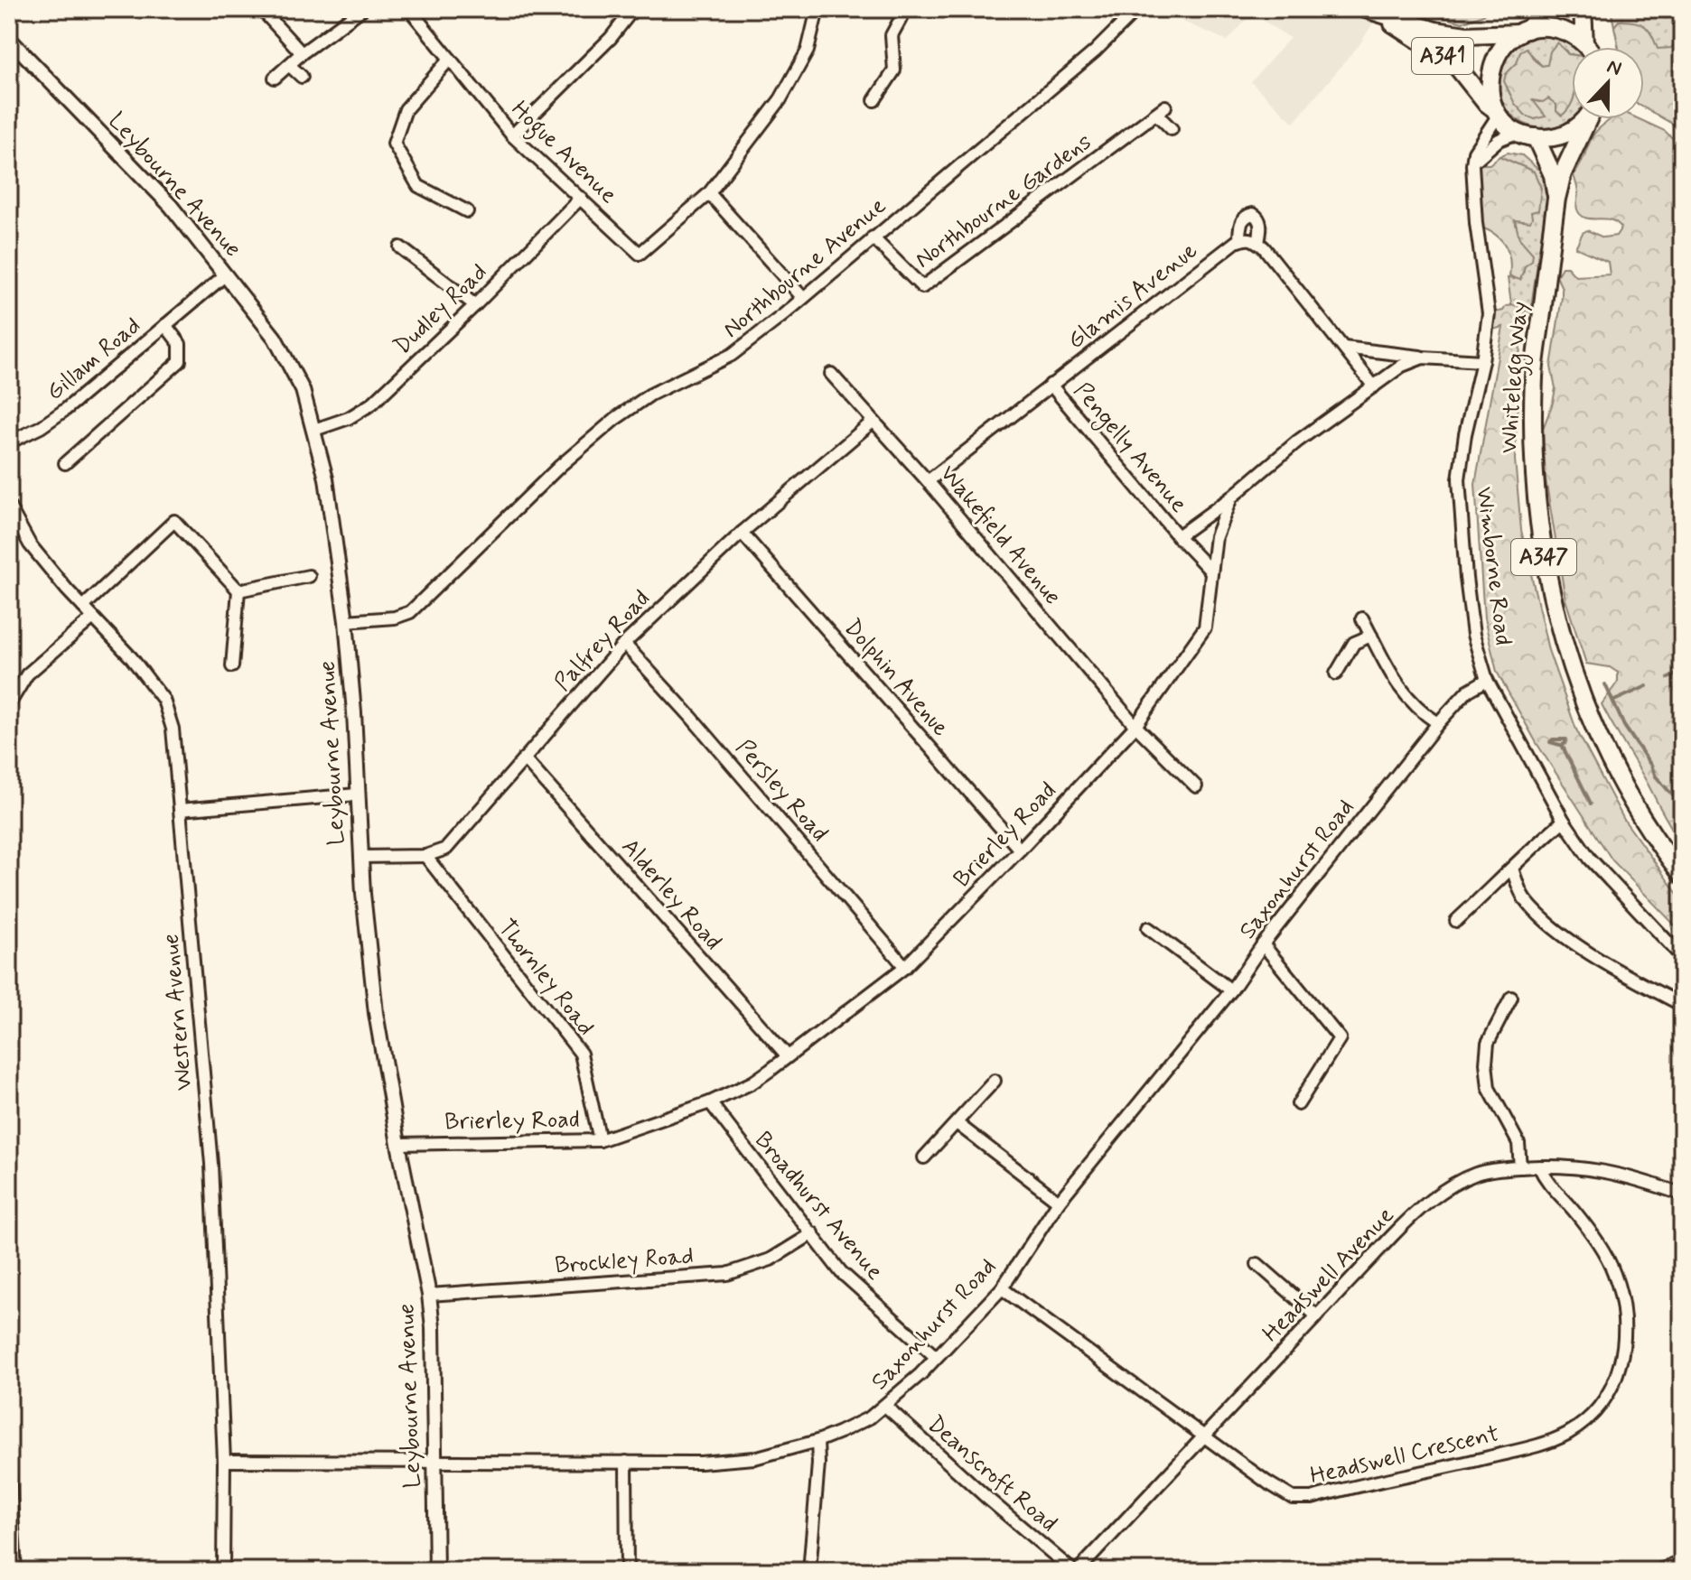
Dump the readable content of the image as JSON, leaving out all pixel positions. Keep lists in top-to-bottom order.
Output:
{
  "streets": {
    "main road": ["A341", "Whitelegg Way", "A347"],
    "street": [
      "Hogue Avenue",
      "Leybourne Avenue",
      "Northbourne Gardens",
      "Northbourne Avenue",
      "Glamis Avenue",
      "Dudley Road",
      "Gillam Road",
      "Pengelly Avenue",
      "Wakefield Avenue",
      "Wimborne Road",
      "Palfrey Road",
      "Dolphin Avenue",
      "Persley Road",
      "Brierley Road",
      "Saxonhurst Road",
      "Alderley Road",
      "Thornley Road",
      "Western Avenue",
      "Broadhurst Avenue",
      "Brockley Road",
      "Headswell Avenue",
      "Headswell Crescent",
      "Deanscroft Road"
    ]
  },
  "crossings": [
    ["A341", "Wimborne Road"],
    ["Hogue Avenue", "Dudley Road"],
    ["Leybourne Avenue", "Northbourne Avenue"],
    ["Leybourne Avenue", "Dudley Road"],
    ["Leybourne Avenue", "Gillam Road"],
    ["Leybourne Avenue", "Brierley Road"],
    ["Leybourne Avenue", "Saxonhurst Road"],
    ["Leybourne Avenue", "Brockley Road"],
    ["Northbourne Gardens", "Northbourne Avenue"],
    ["Glamis Avenue", "Pengelly Avenue"],
    ["Glamis Avenue", "Wakefield Avenue"],
    ["Pengelly Avenue", "Brierley Road"],
    ["Wakefield Avenue", "Palfrey Road"],
    ["Wakefield Avenue", "Brierley Road"],
    ["Wimborne Road", "Saxonhurst Road"],
    ["Palfrey Road", "Dolphin Avenue"],
    ["Palfrey Road", "Persley Road"],
    ["Palfrey Road", "Alderley Road"],
    ["Palfrey Road", "Thornley Road"],
    ["Dolphin Avenue", "Brierley Road"],
    ["Persley Road", "Brierley Road"],
    ["Brierley Road", "Alderley Road"],
    ["Brierley Road", "Thornley Road"],
    ["Brierley Road", "Broadhurst Avenue"],
    ["Saxonhurst Road", "Western Avenue"],
    ["Saxonhurst Road", "Broadhurst Avenue"],
    ["Saxonhurst Road", "Headswell Crescent"],
    ["Saxonhurst Road", "Deanscroft Road"],
    ["Broadhurst Avenue", "Brockley Road"],
    ["Headswell Avenue", "Headswell Crescent"],
    ["Headswell Avenue", "Deanscroft Road"]
  ],
  "north": "top"
}
